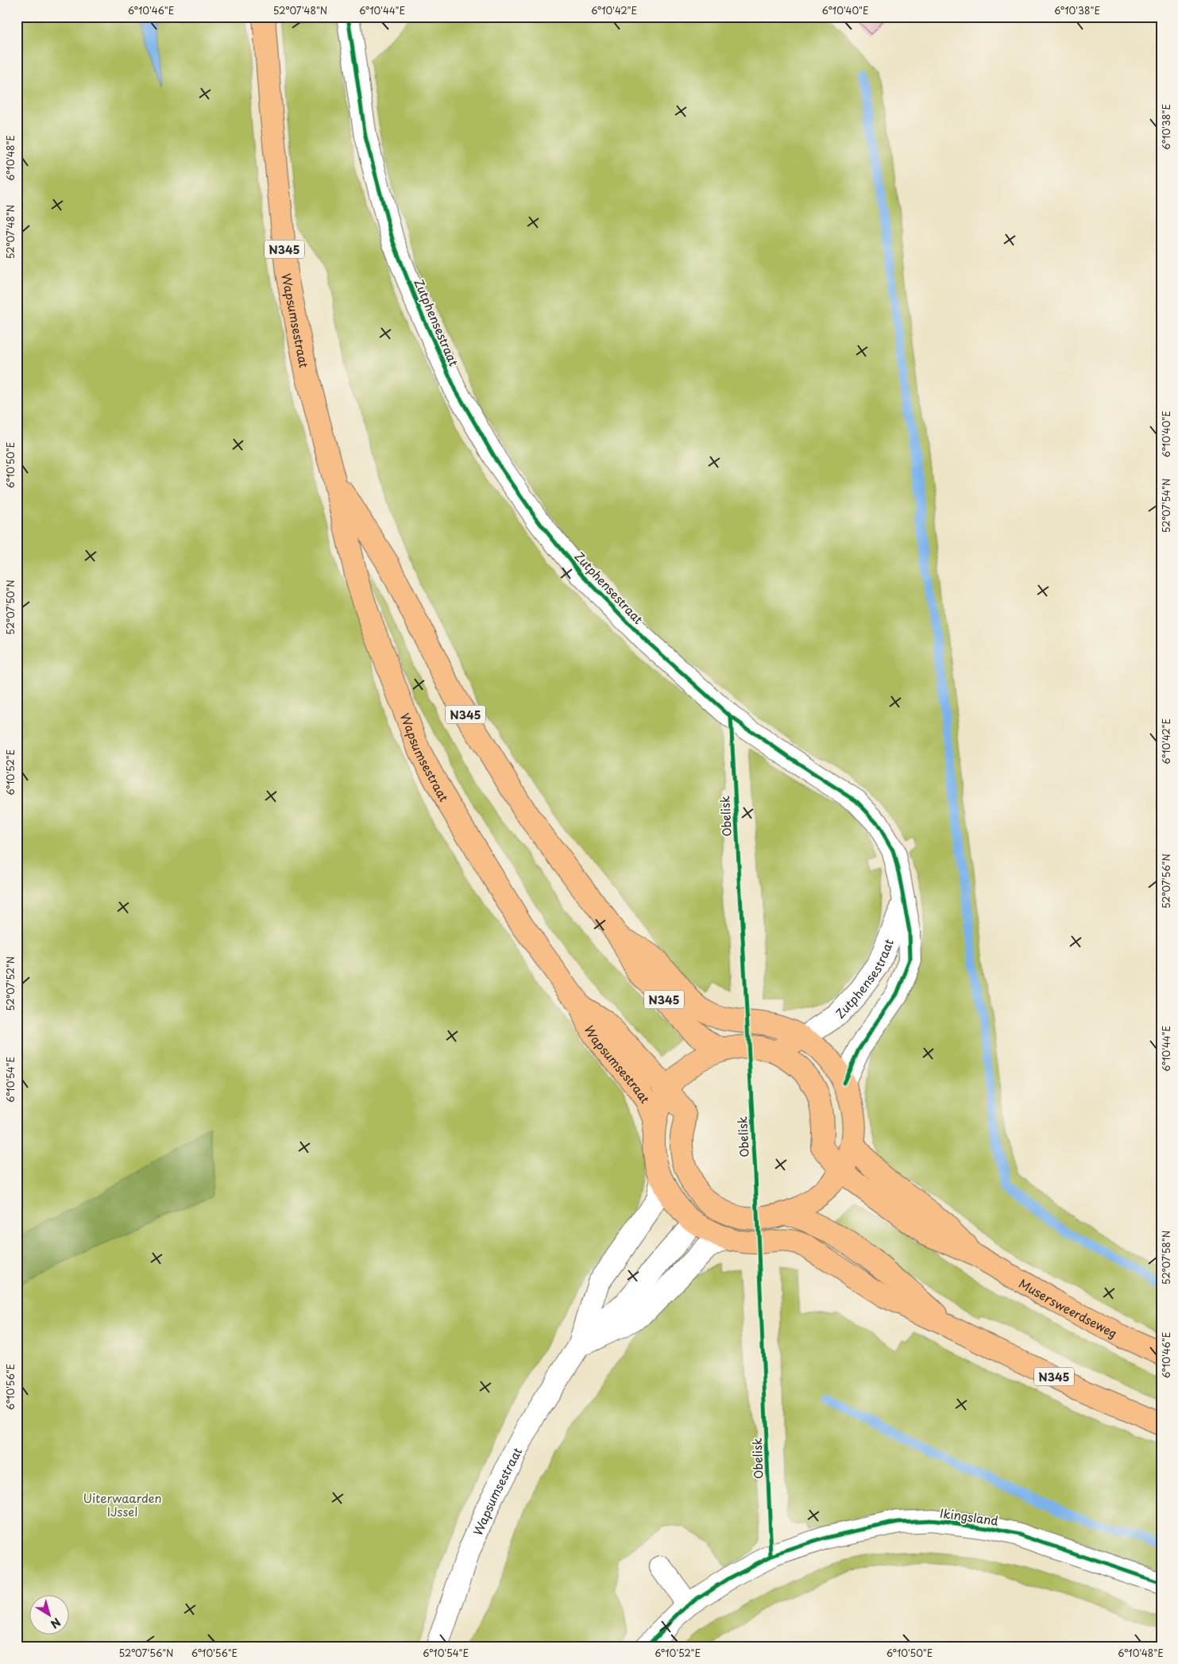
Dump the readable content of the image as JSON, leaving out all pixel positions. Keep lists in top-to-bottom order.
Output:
{
  "streets": {
    "main road": ["N345", "Wapsumsestraat", "Musersweerdseweg"],
    "street": ["Zutphensestraat", "Ikingsland"],
    "cycle path": ["Obelisk"]
  },
  "crossings": [
    ["N345", "Wapsumsestraat"],
    ["N345", "Zutphensestraat"],
    ["N345", "Musersweerdseweg"],
    ["Wapsumsestraat", "Zutphensestraat"]
  ],
  "parks": ["Uiterwaarden IJssel"],
  "north": "bottom right",
  "coordinates": [
    "6°10'46\"E",
    "52°07'48\"N",
    "6°10'44\"E",
    "6°10'42\"E",
    "6°10'40\"E",
    "6°10'38\"E",
    "6°10'48\"E",
    "6°10'50\"E",
    "52°07'54\"N",
    "52°07'50\"N",
    "6°10'52\"E",
    "52°07'56\"N",
    "52°07'52\"N",
    "6°10'54\"E",
    "52°07'58\"N",
    "6°10'56\"E"
  ]
}
